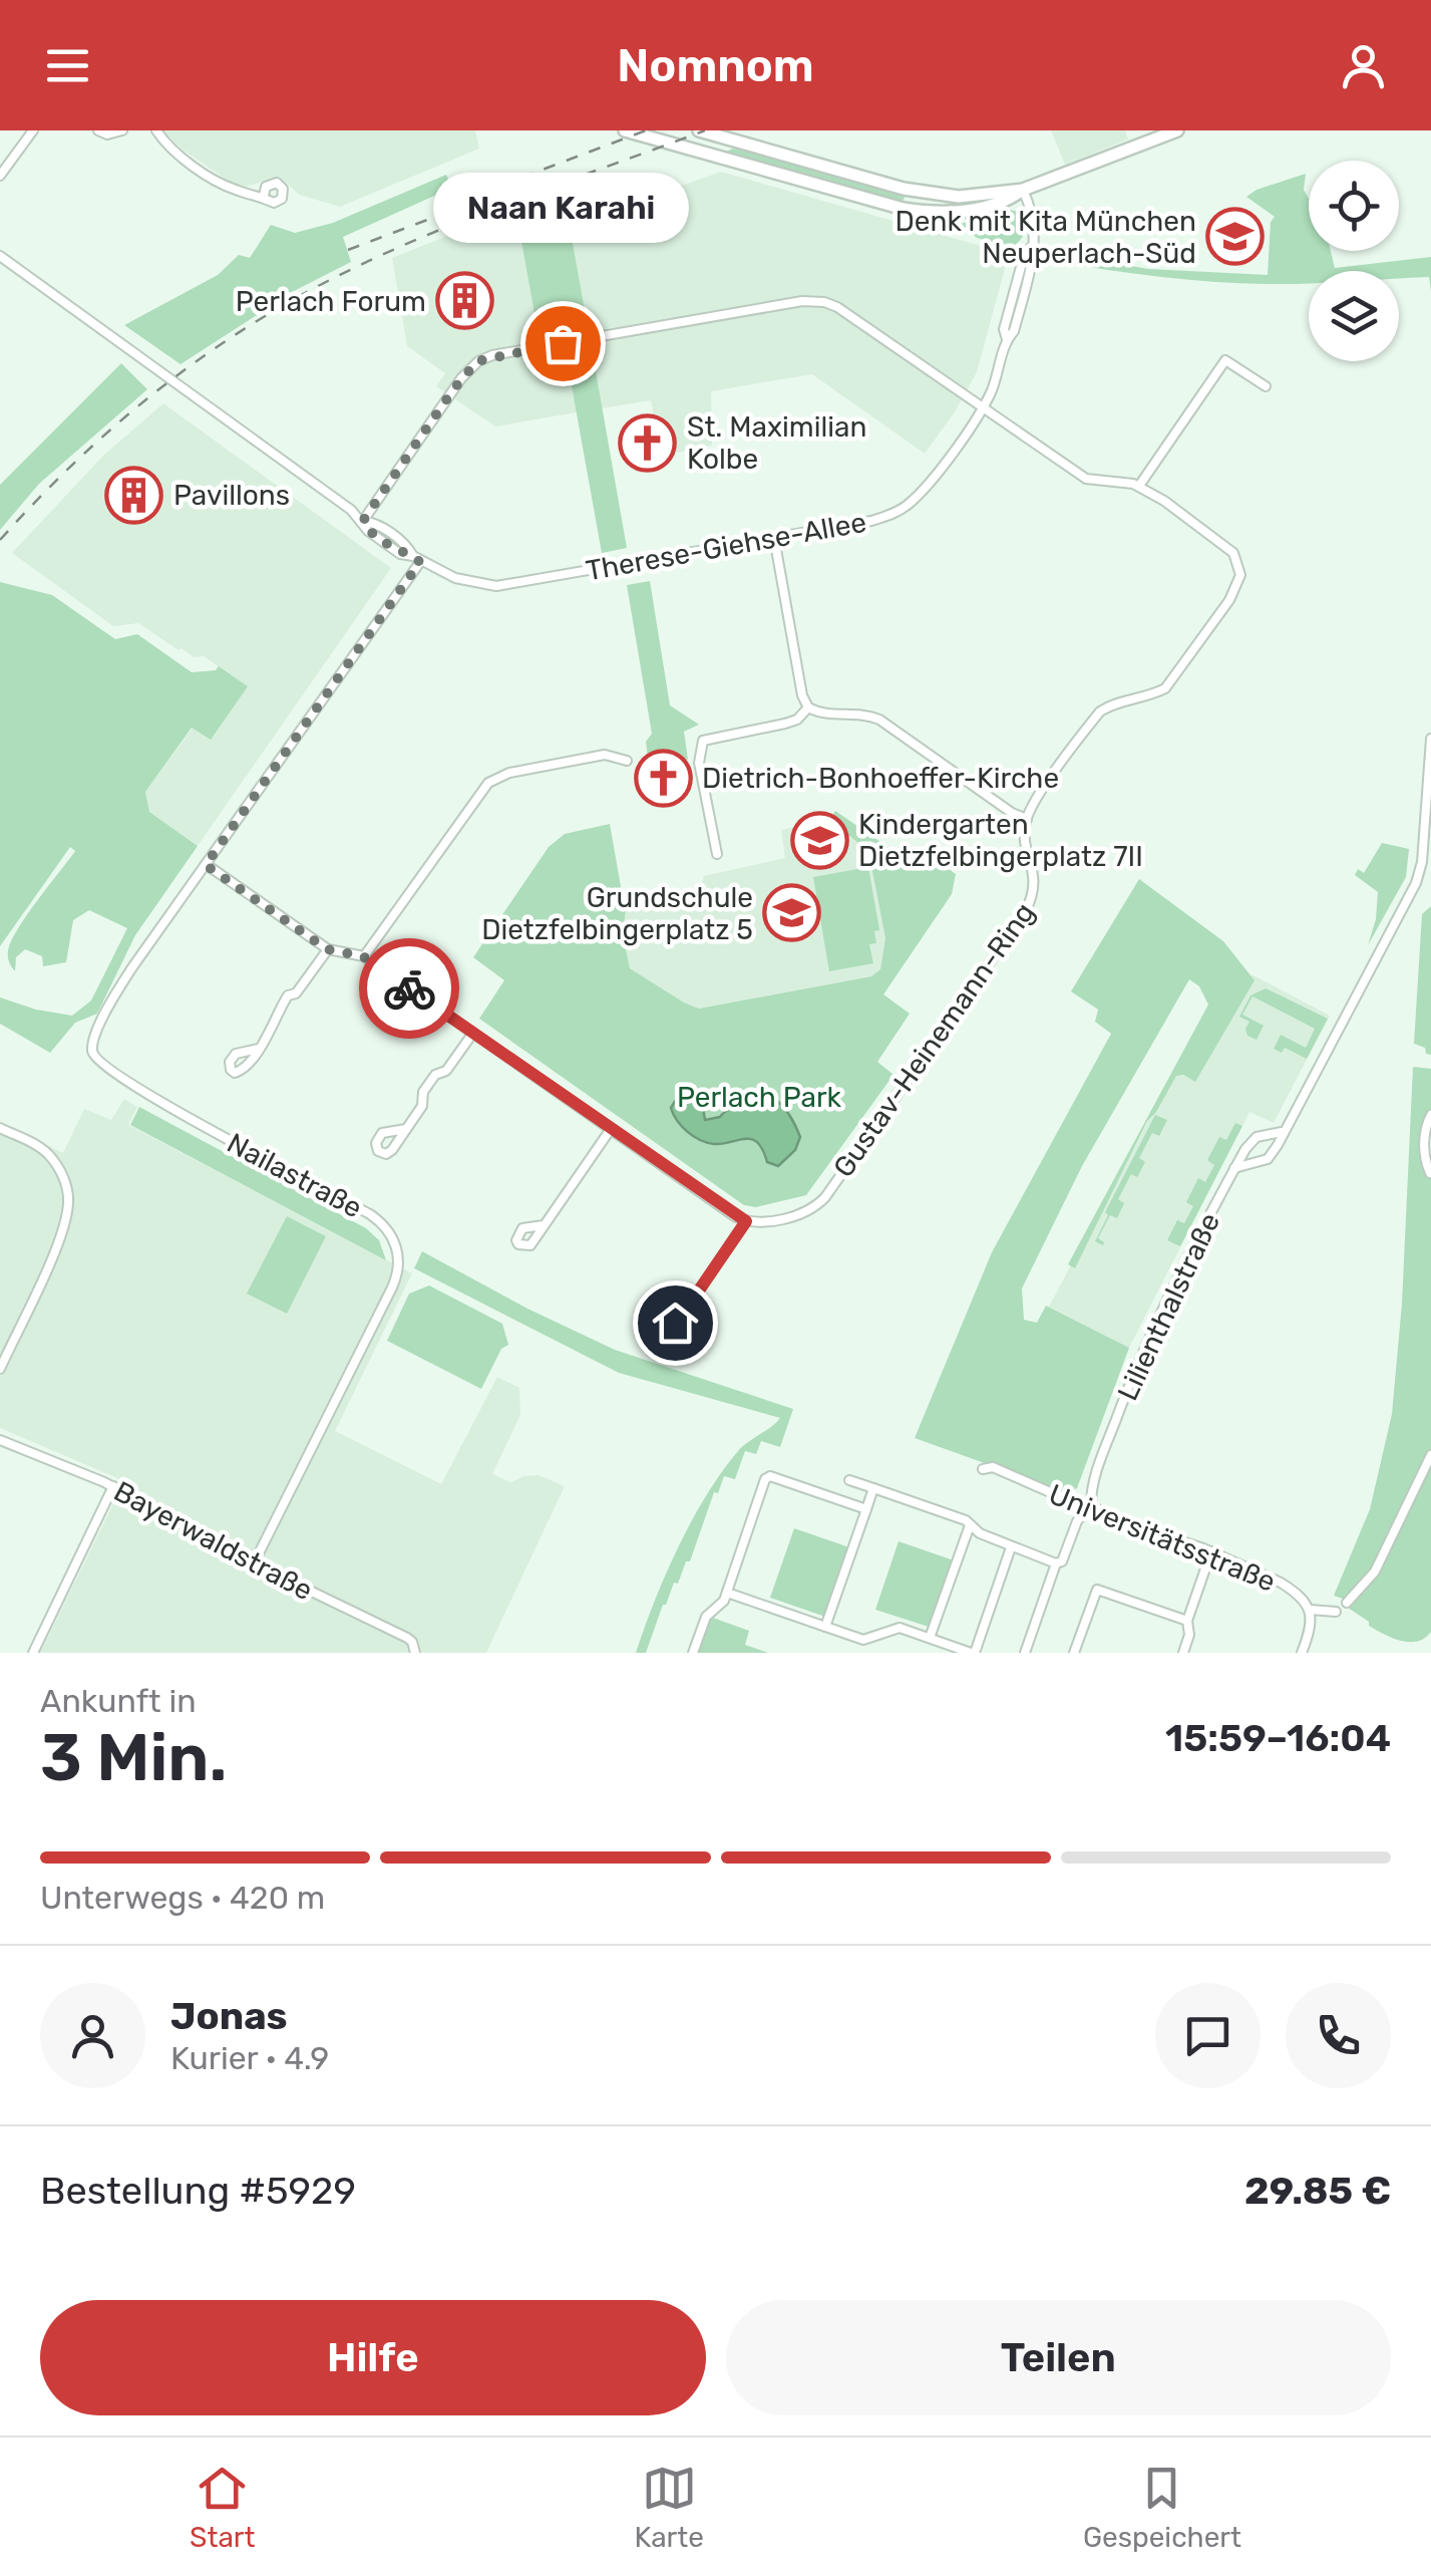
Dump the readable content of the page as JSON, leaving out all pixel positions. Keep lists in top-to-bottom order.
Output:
{
  "streets": {
    "street": [
      "Therese-Giehse-Allee",
      "Gustav-Heinemann-Ring",
      "Nailastraße",
      "Lilienthalstraße",
      "Universitätsstraße",
      "Bayerwaldstraße"
    ]
  },
  "crossings": [
    ["Nailastraße", "Bayerwaldstraße"],
    ["Lilienthalstraße", "Universitätsstraße"]
  ],
  "parks": ["Perlach Park"],
  "places": {
    "school or university": ["Denk mit Kita München Neuperlach-Süd", "Kindergarten Dietzfelbingerplatz 7II", "Grundschule Dietzfelbingerplatz 5"],
    "building": ["Perlach Forum", "Pavillons"],
    "other": ["Naan Karahi"],
    "church": ["St. Maximilian Kolbe", "Dietrich-Bonhoeffer-Kirche"]
  },
  "page": {
    "header": "Nomnom",
    "bubble": "Naan Karahi",
    "heading": ["3 Min.", "Ankunft in", "15:59–16:04"],
    "panel": [
      "Jonas",
      "Kurier · 4.9",
      "Bestellung #5929",
      "29.85 €"
    ],
    "bar": "Unterwegs · 420 m",
    "buttons": ["Hilfe", "Teilen"],
    "tabs": ["Start", "Karte", "Gespeichert"]
  }
}
